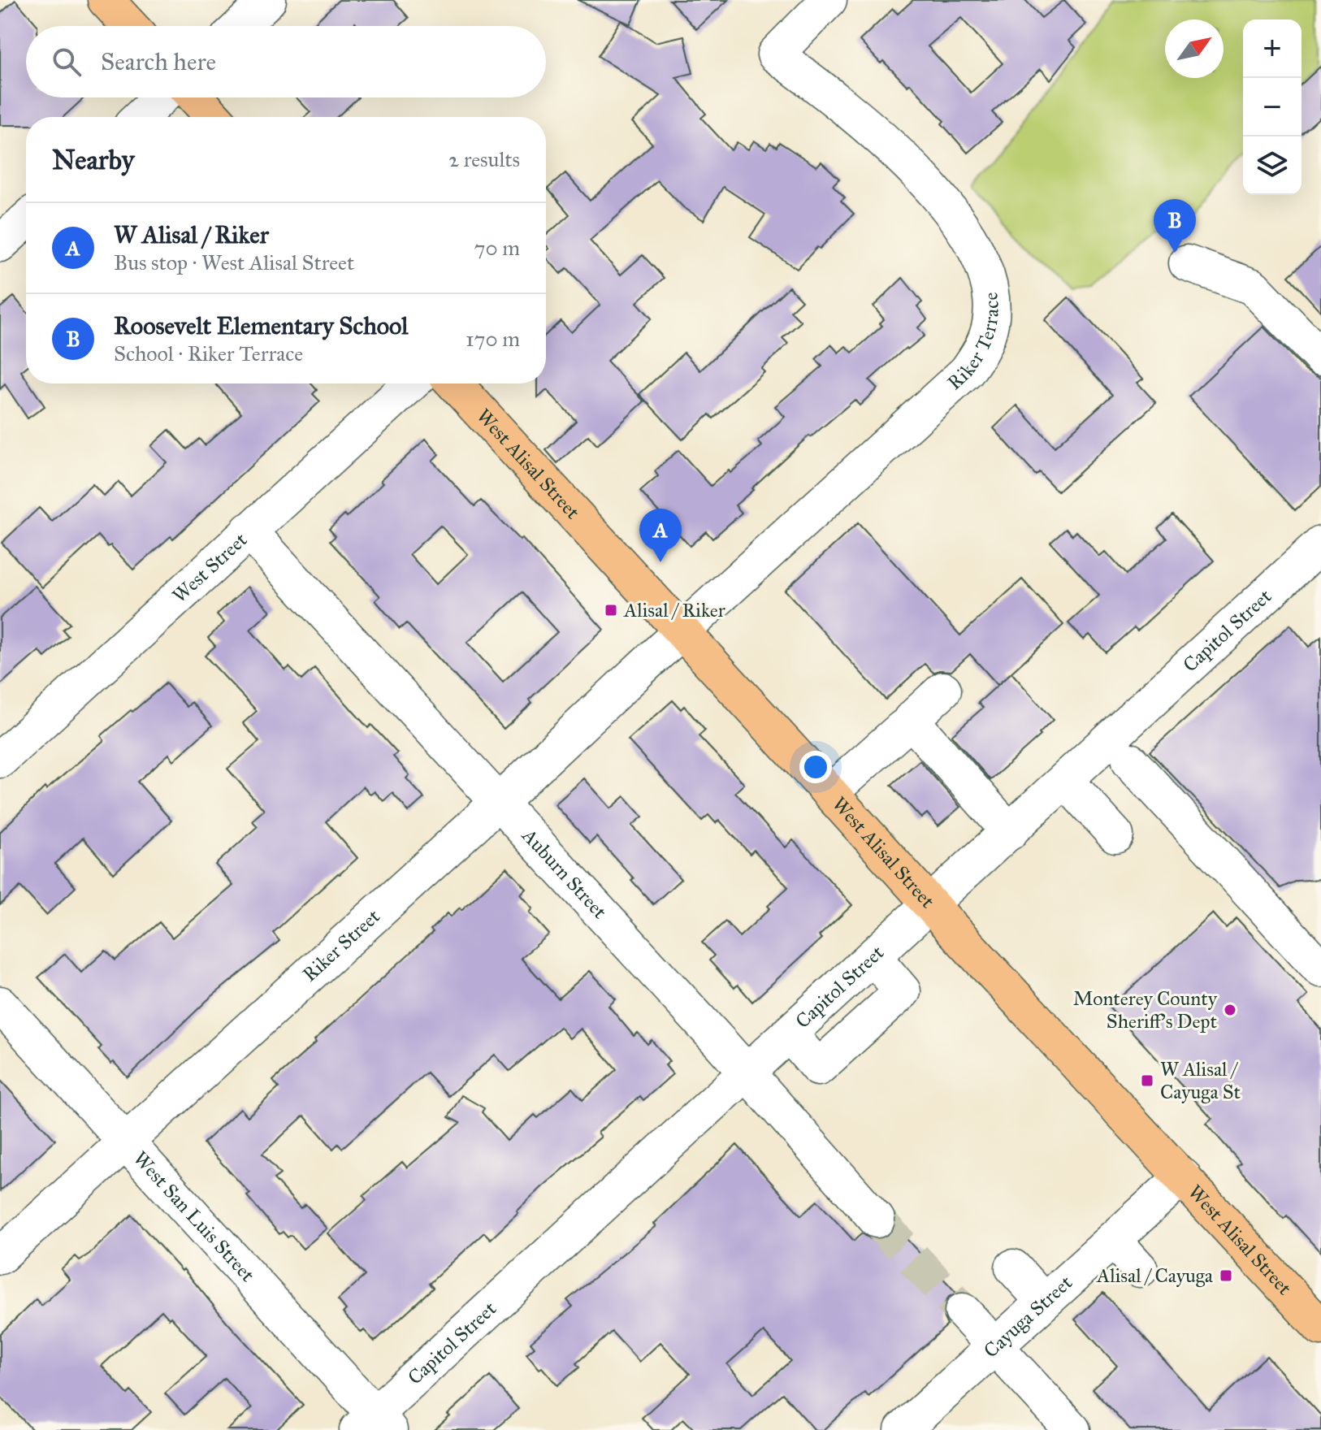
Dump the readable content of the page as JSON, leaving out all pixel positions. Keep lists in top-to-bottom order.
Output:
{
  "streets": {
    "main road": ["West Alisal Street"],
    "street": [
      "Riker Terrace",
      "West Street",
      "Capitol Street",
      "Auburn Street",
      "Riker Street",
      "West San Luis Street",
      "Cayuga Street"
    ]
  },
  "crossings": [
    ["Riker Terrace", "West Alisal Street"],
    ["Riker Terrace", "Riker Street"],
    ["West Alisal Street", "Capitol Street"],
    ["West Alisal Street", "Riker Street"],
    ["West Alisal Street", "Cayuga Street"],
    ["West Street", "Auburn Street"],
    ["Capitol Street", "Auburn Street"],
    ["Capitol Street", "West San Luis Street"],
    ["Auburn Street", "Riker Street"],
    ["Riker Street", "West San Luis Street"]
  ],
  "places": {
    "transit": ["Alisal / Riker", "W Alisal / Cayuga St", "Alisal / Cayuga"],
    "other": ["Monterey County Sheriff's Dept"]
  },
  "north": "top right",
  "page": {
    "map_buttons": ["+", "−"],
    "search": "Search here",
    "heading": ["Nearby", "2 results"],
    "pins": ["B", "A"],
    "list": [
      {
        "mark": "A",
        "name": "W Alisal / Riker",
        "note": "Bus stop · West Alisal Street",
        "value": "70 m"
      },
      {
        "mark": "B",
        "name": "Roosevelt Elementary School",
        "note": "School · Riker Terrace",
        "value": "170 m"
      }
    ]
  }
}
